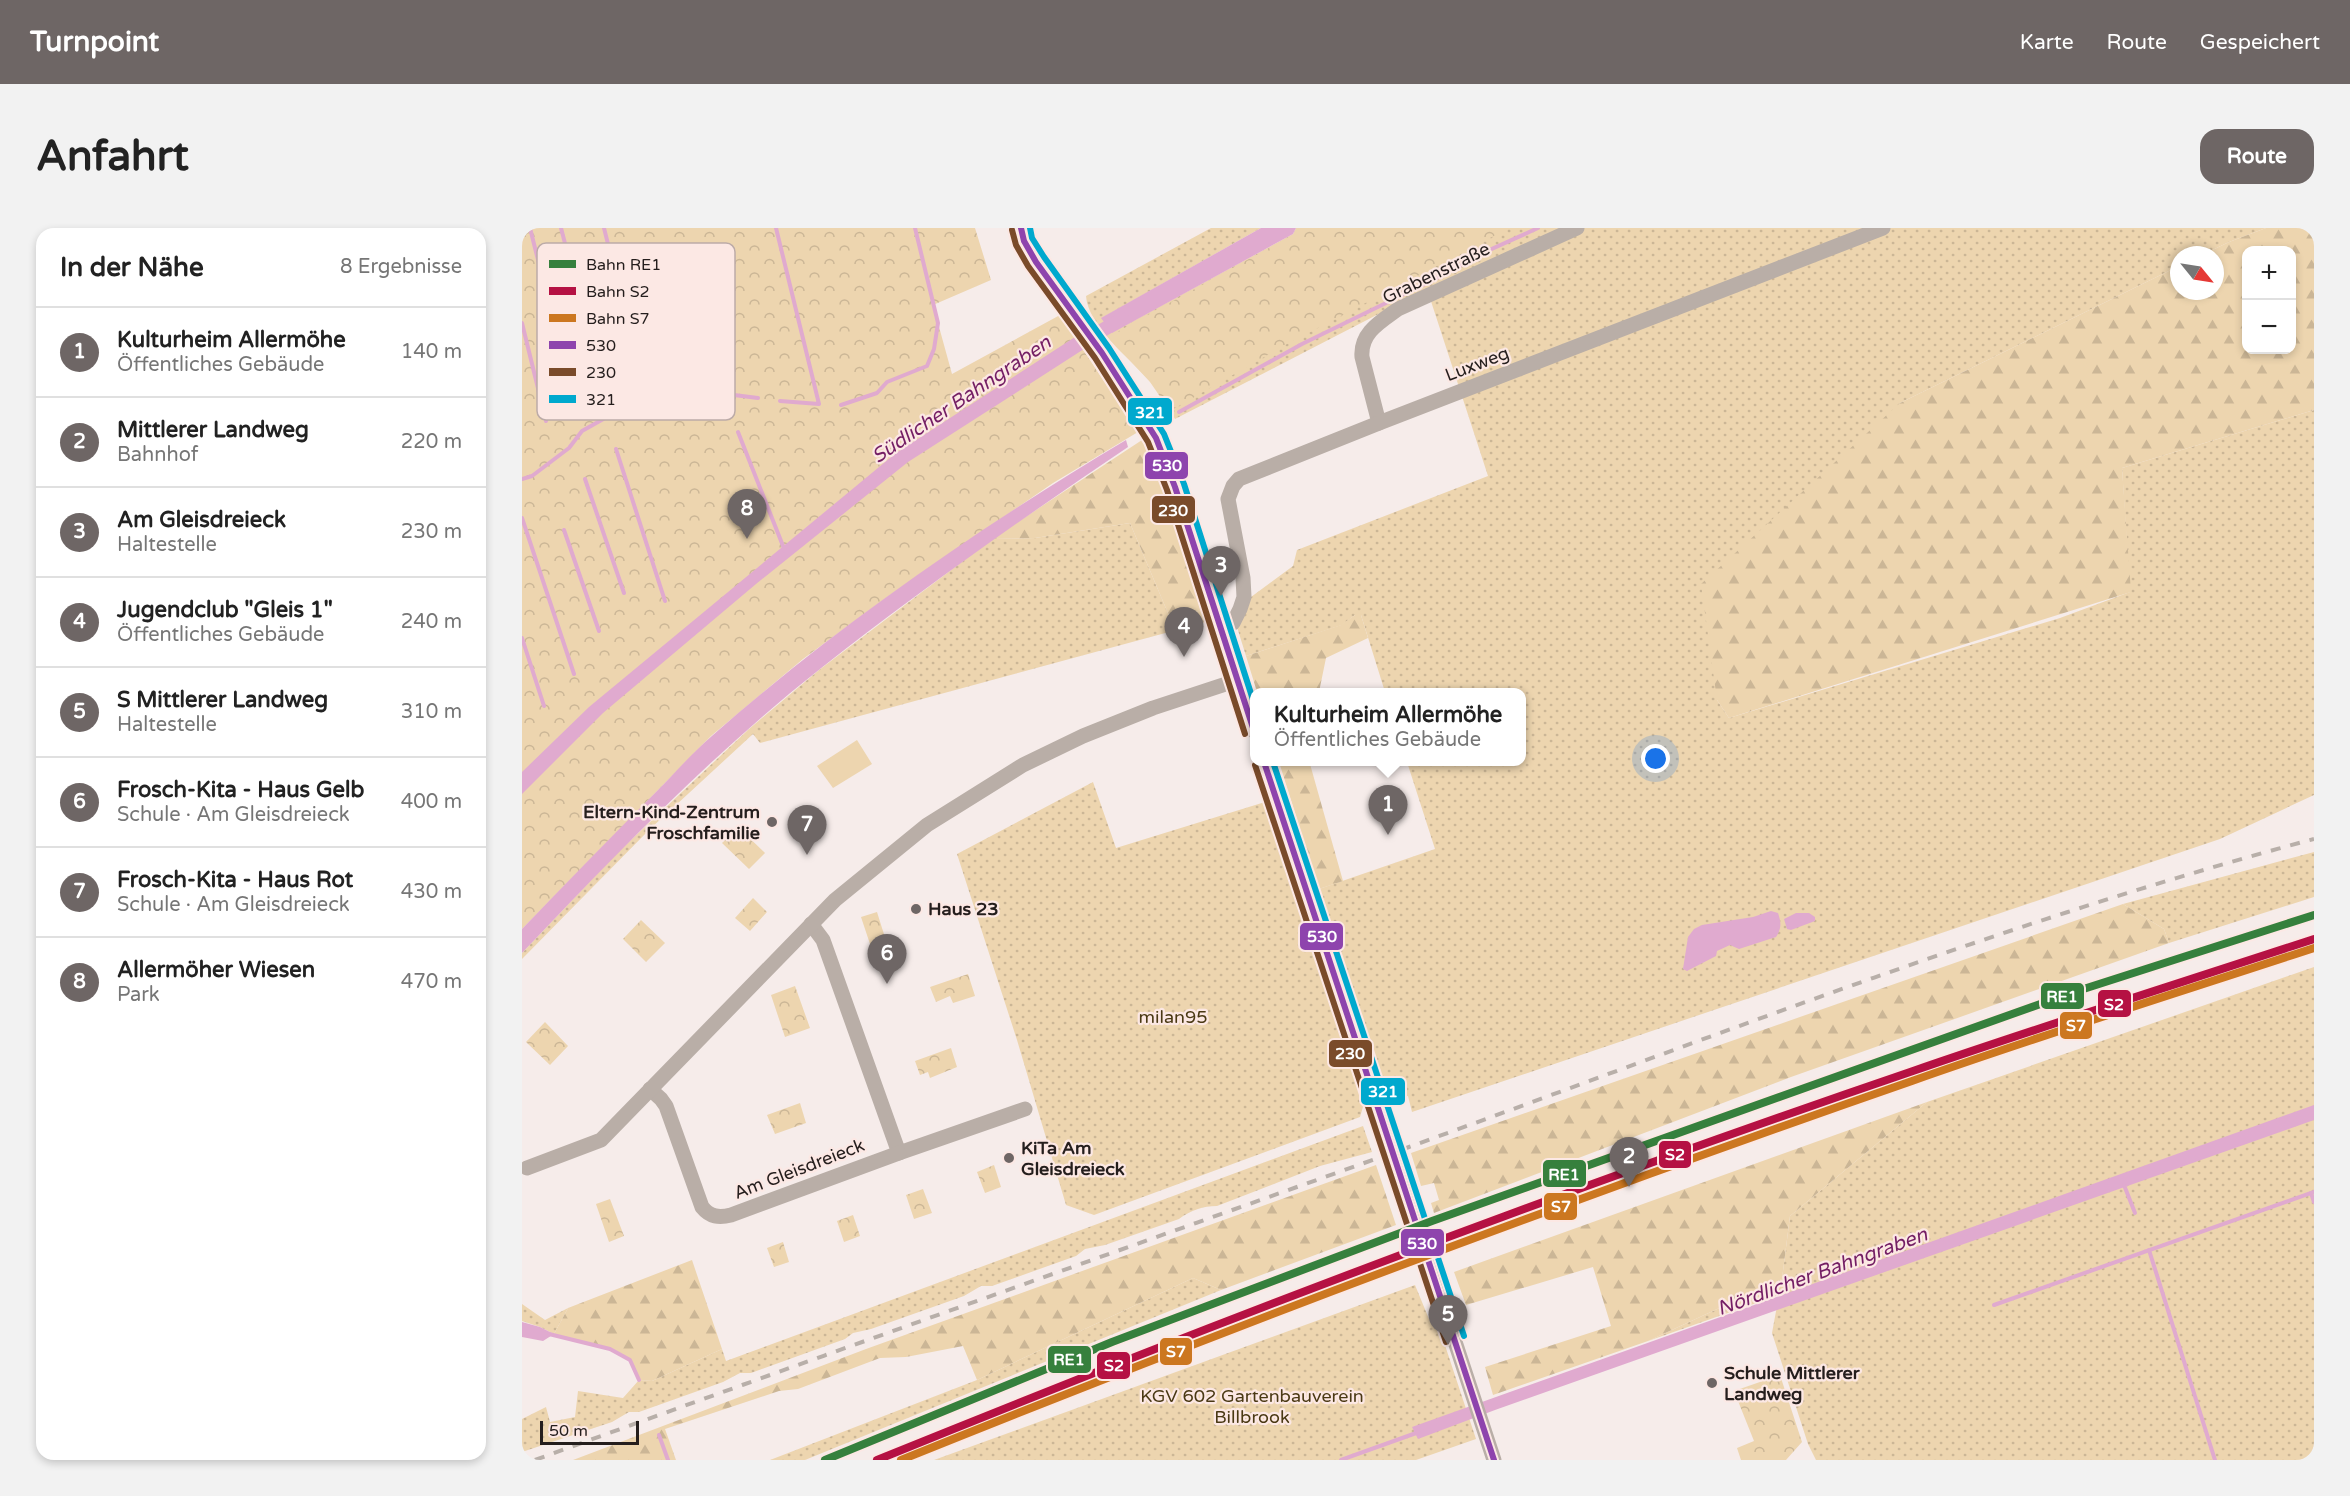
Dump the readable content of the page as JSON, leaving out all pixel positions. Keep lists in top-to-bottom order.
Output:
{
  "streets": {
    "street": ["Grabenstraße", "Luxweg", "Am Gleisdreieck"]
  },
  "crossings": [
    ["Grabenstraße", "Luxweg"]
  ],
  "water": ["Südlicher Bahngraben", "Nördlicher Bahngraben"],
  "parks": ["milan95", "KGV 602 Gartenbauverein Billbrook"],
  "places": [
    "Eltern-Kind-Zentrum Froschfamilie",
    "Haus 23",
    "KiTa Am Gleisdreieck",
    "Schule Mittlerer Landweg"
  ],
  "lines": [
    "transit line 530",
    "transit line 321",
    "transit line 230",
    "rail line RE1",
    "rail line S2",
    "rail line S7"
  ],
  "legend": [
    "Bahn RE1",
    "Bahn S2",
    "Bahn S7",
    "530",
    "230",
    "321"
  ],
  "scale_bar": "50 m",
  "north": "bottom right",
  "page": {
    "header": "Turnpoint",
    "nav": ["Karte", "Route", "Gespeichert"],
    "buttons": "Route",
    "title": "Anfahrt",
    "heading": ["In der Nähe", "8 Ergebnisse"],
    "map_buttons": ["+", "−"],
    "list": [
      {
        "mark": "1",
        "name": "Kulturheim Allermöhe",
        "note": "Öffentliches Gebäude",
        "value": "140 m"
      },
      {
        "mark": "2",
        "name": "Mittlerer Landweg",
        "note": "Bahnhof",
        "value": "220 m"
      },
      {
        "mark": "3",
        "name": "Am Gleisdreieck",
        "note": "Haltestelle",
        "value": "230 m"
      },
      {
        "mark": "4",
        "name": "Jugendclub \"Gleis 1\"",
        "note": "Öffentliches Gebäude",
        "value": "240 m"
      },
      {
        "mark": "5",
        "name": "S Mittlerer Landweg",
        "note": "Haltestelle",
        "value": "310 m"
      },
      {
        "mark": "6",
        "name": "Frosch-Kita - Haus Gelb",
        "note": "Schule · Am Gleisdreieck",
        "value": "400 m"
      },
      {
        "mark": "7",
        "name": "Frosch-Kita - Haus Rot",
        "note": "Schule · Am Gleisdreieck",
        "value": "430 m"
      },
      {
        "mark": "8",
        "name": "Allermöher Wiesen",
        "note": "Park",
        "value": "470 m"
      }
    ],
    "pins": [
      "8",
      "3",
      "4",
      "1",
      "7",
      "6",
      "2",
      "5"
    ],
    "popup": ["Kulturheim Allermöhe", "Öffentliches Gebäude"],
    "scale": "50 m"
  }
}
